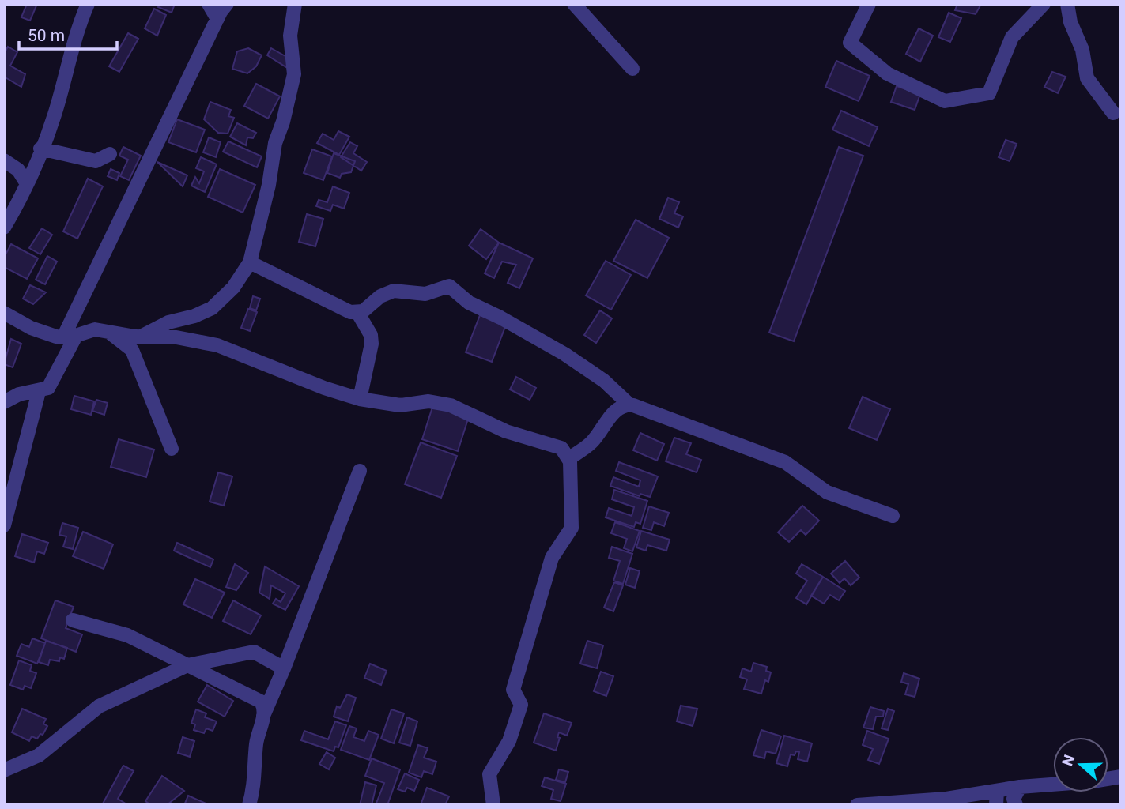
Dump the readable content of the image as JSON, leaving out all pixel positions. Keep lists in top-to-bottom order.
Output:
{
  "scale_bar": "50 m",
  "north": "left"
}
